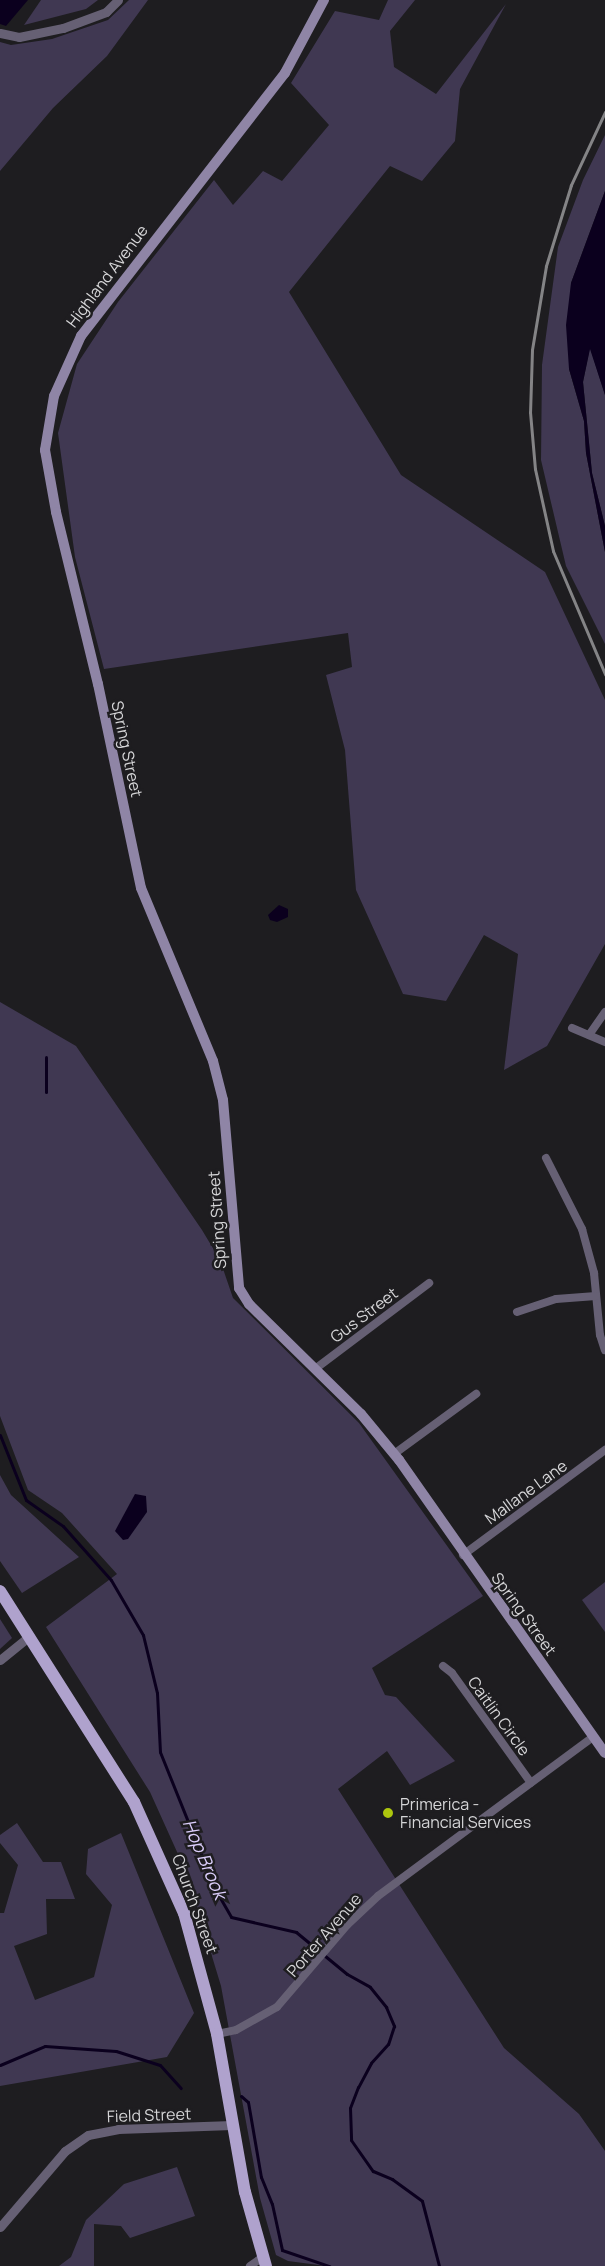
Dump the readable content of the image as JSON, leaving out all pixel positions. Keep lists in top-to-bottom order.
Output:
{
  "streets": {
    "main road": ["Highland Avenue", "Spring Street", "Church Street"],
    "street": [
      "Gus Street",
      "Mallane Lane",
      "Caitlin Circle",
      "Porter Avenue",
      "Field Street"
    ]
  },
  "crossings": [
    ["Highland Avenue", "Spring Street"],
    ["Spring Street", "Gus Street"],
    ["Spring Street", "Mallane Lane"],
    ["Spring Street", "Porter Avenue"],
    ["Caitlin Circle", "Porter Avenue"],
    ["Church Street", "Porter Avenue"],
    ["Church Street", "Field Street"]
  ],
  "water": ["Hop Brook"],
  "places": ["Primerica - Financial Services"]
}
